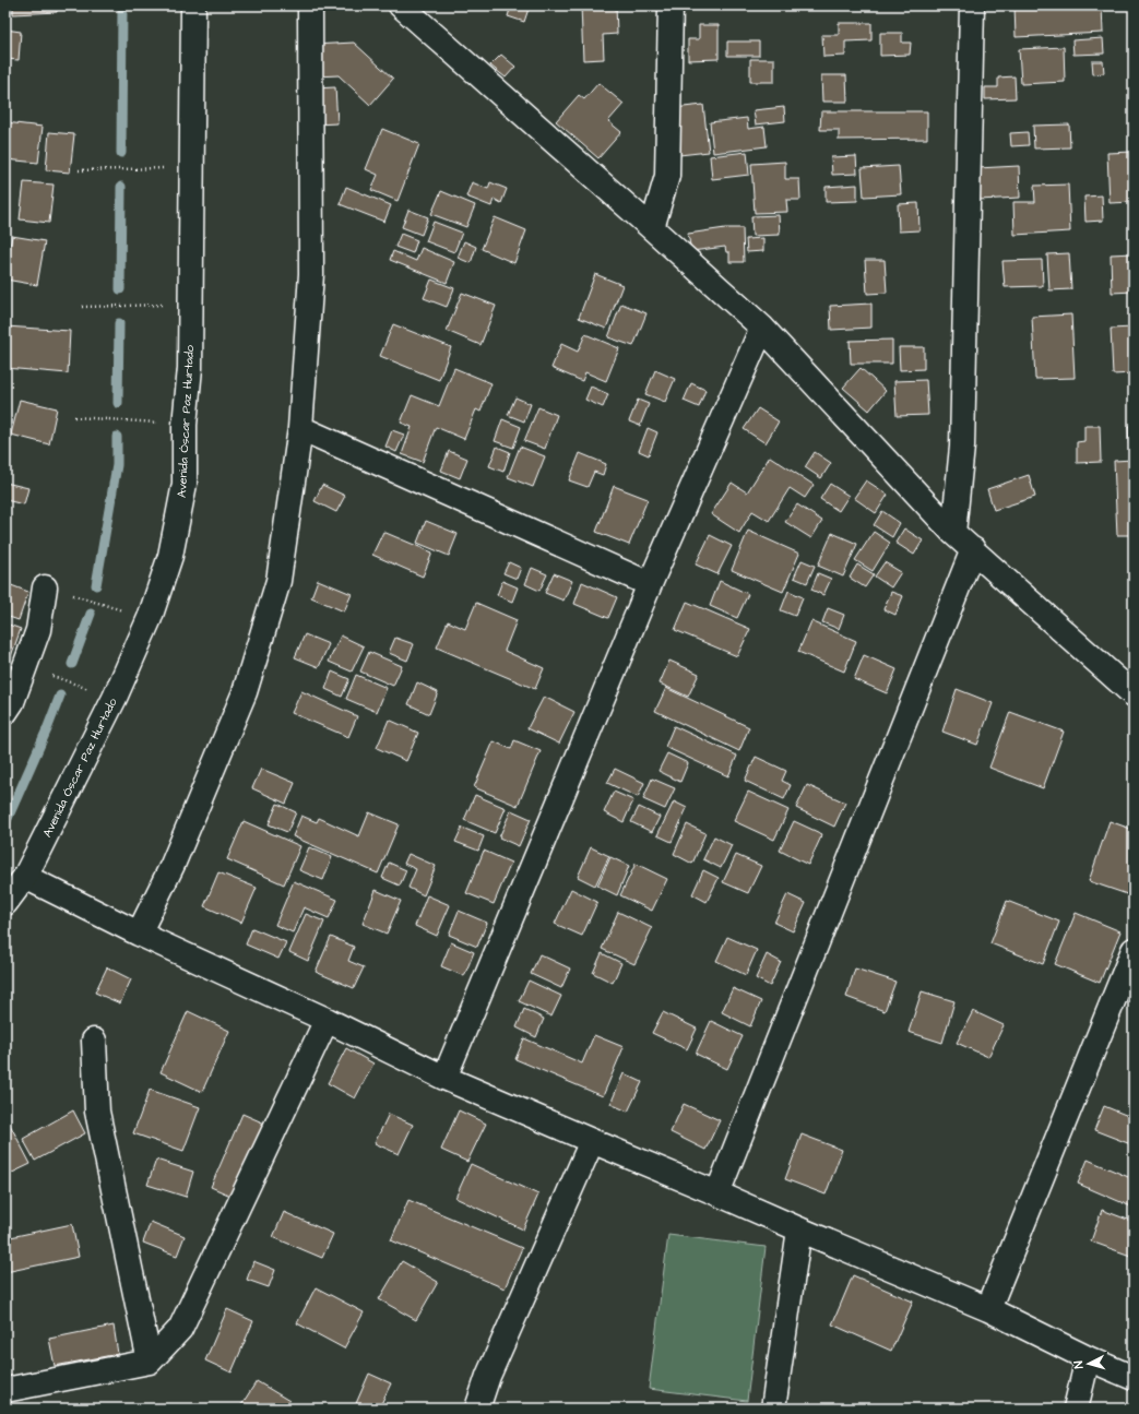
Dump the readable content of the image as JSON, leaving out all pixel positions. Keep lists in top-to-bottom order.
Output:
{
  "streets": {
    "street": ["Avenida Óscar Paz Hurtado"]
  },
  "north": "left"
}
